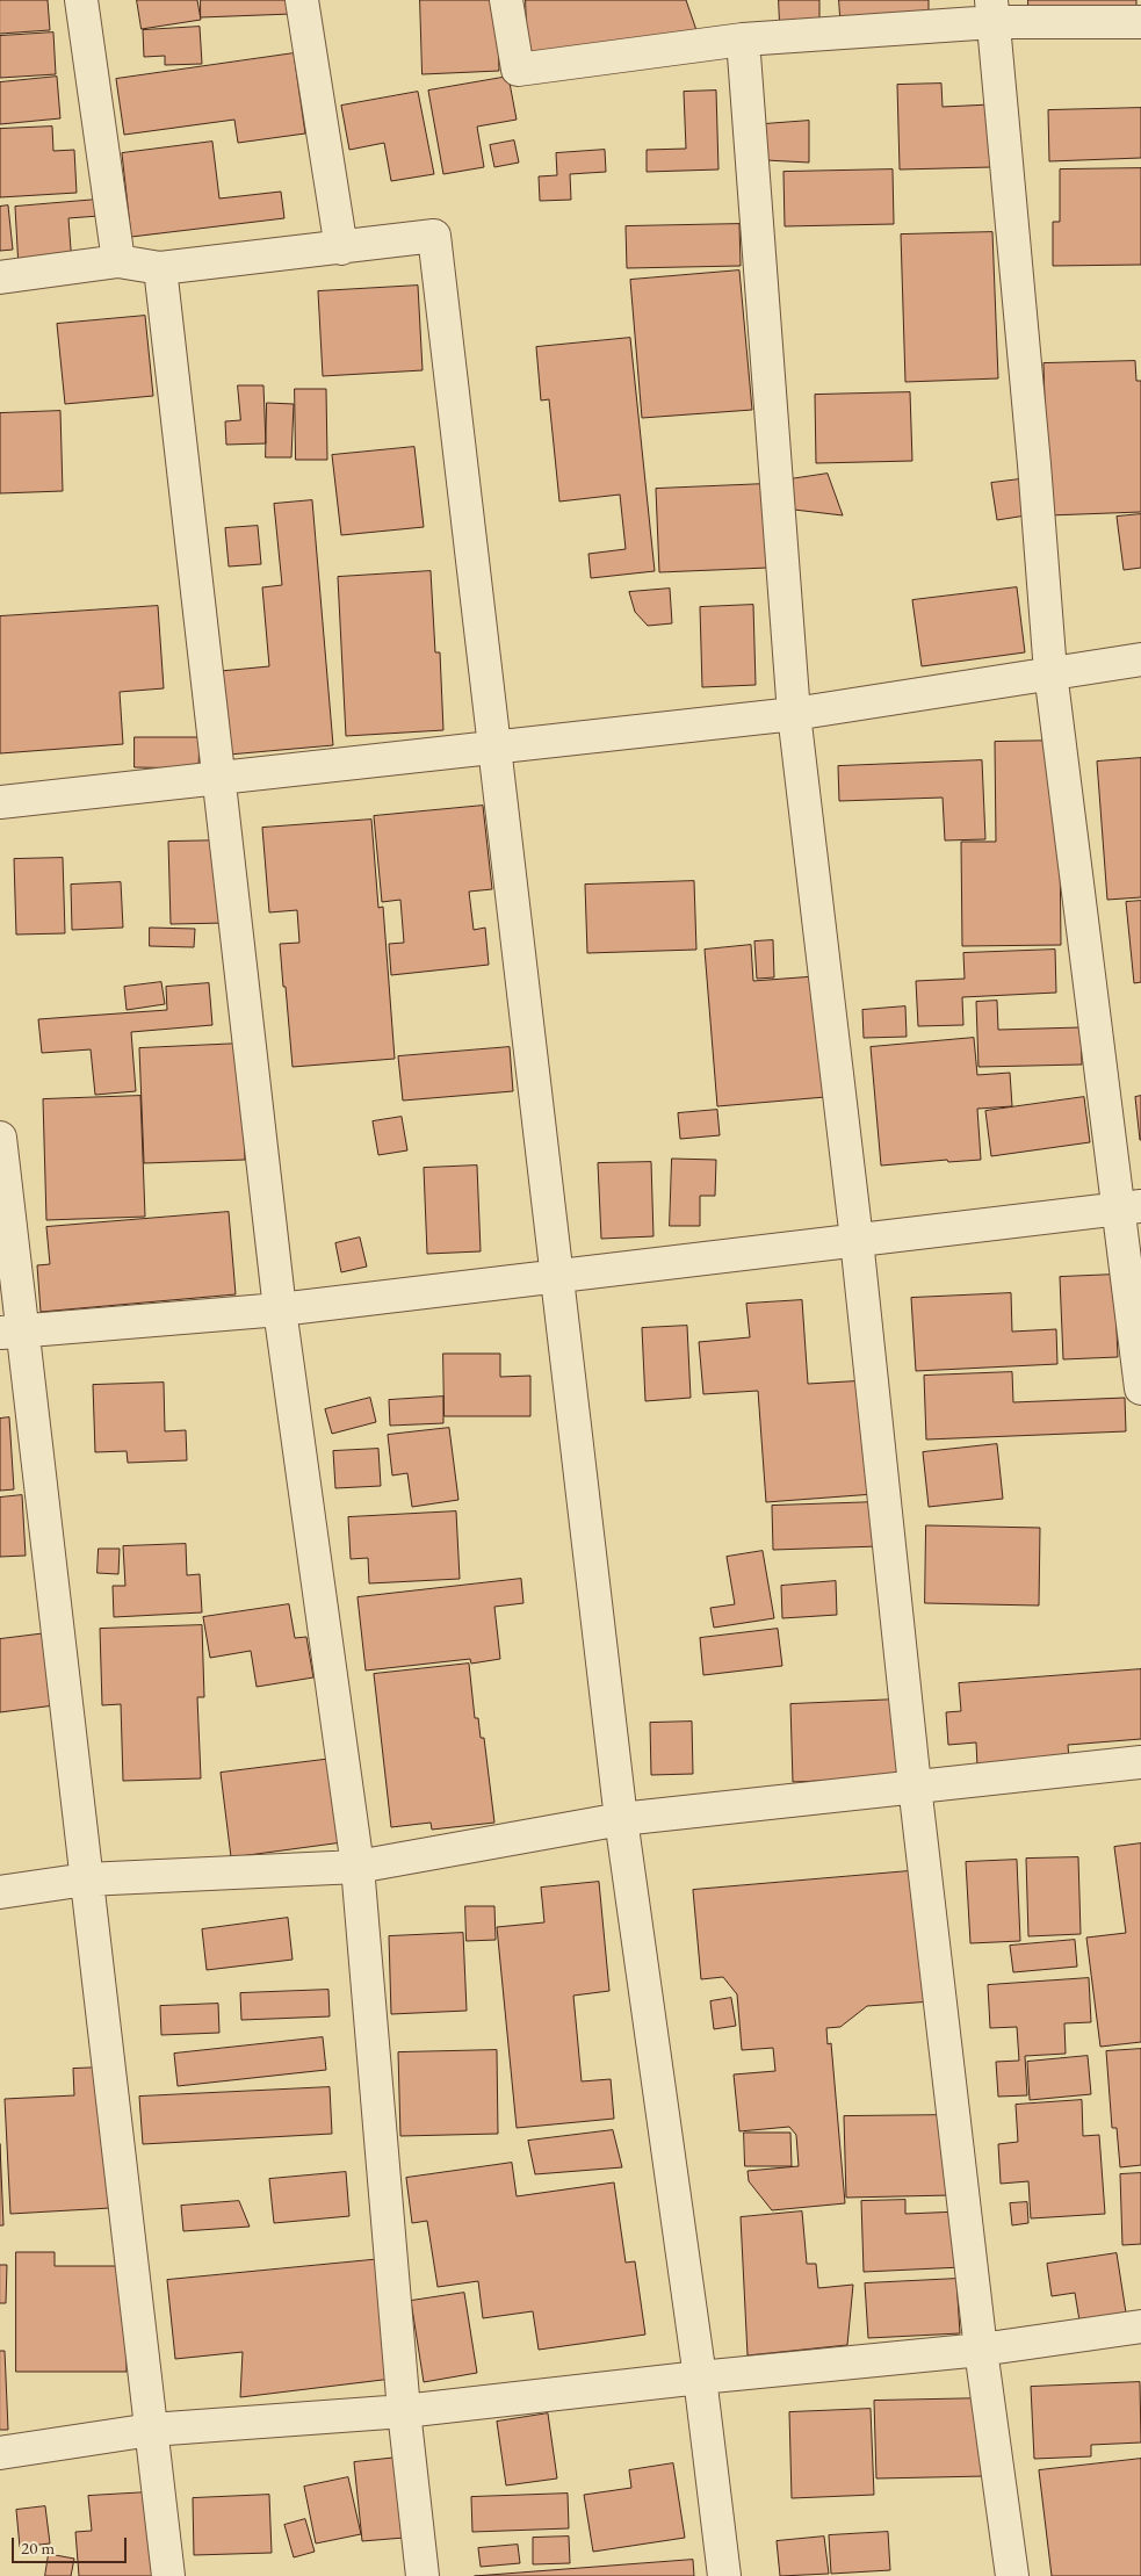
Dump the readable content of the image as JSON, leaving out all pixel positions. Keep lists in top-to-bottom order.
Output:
{
  "scale_bar": "20 m"
}
